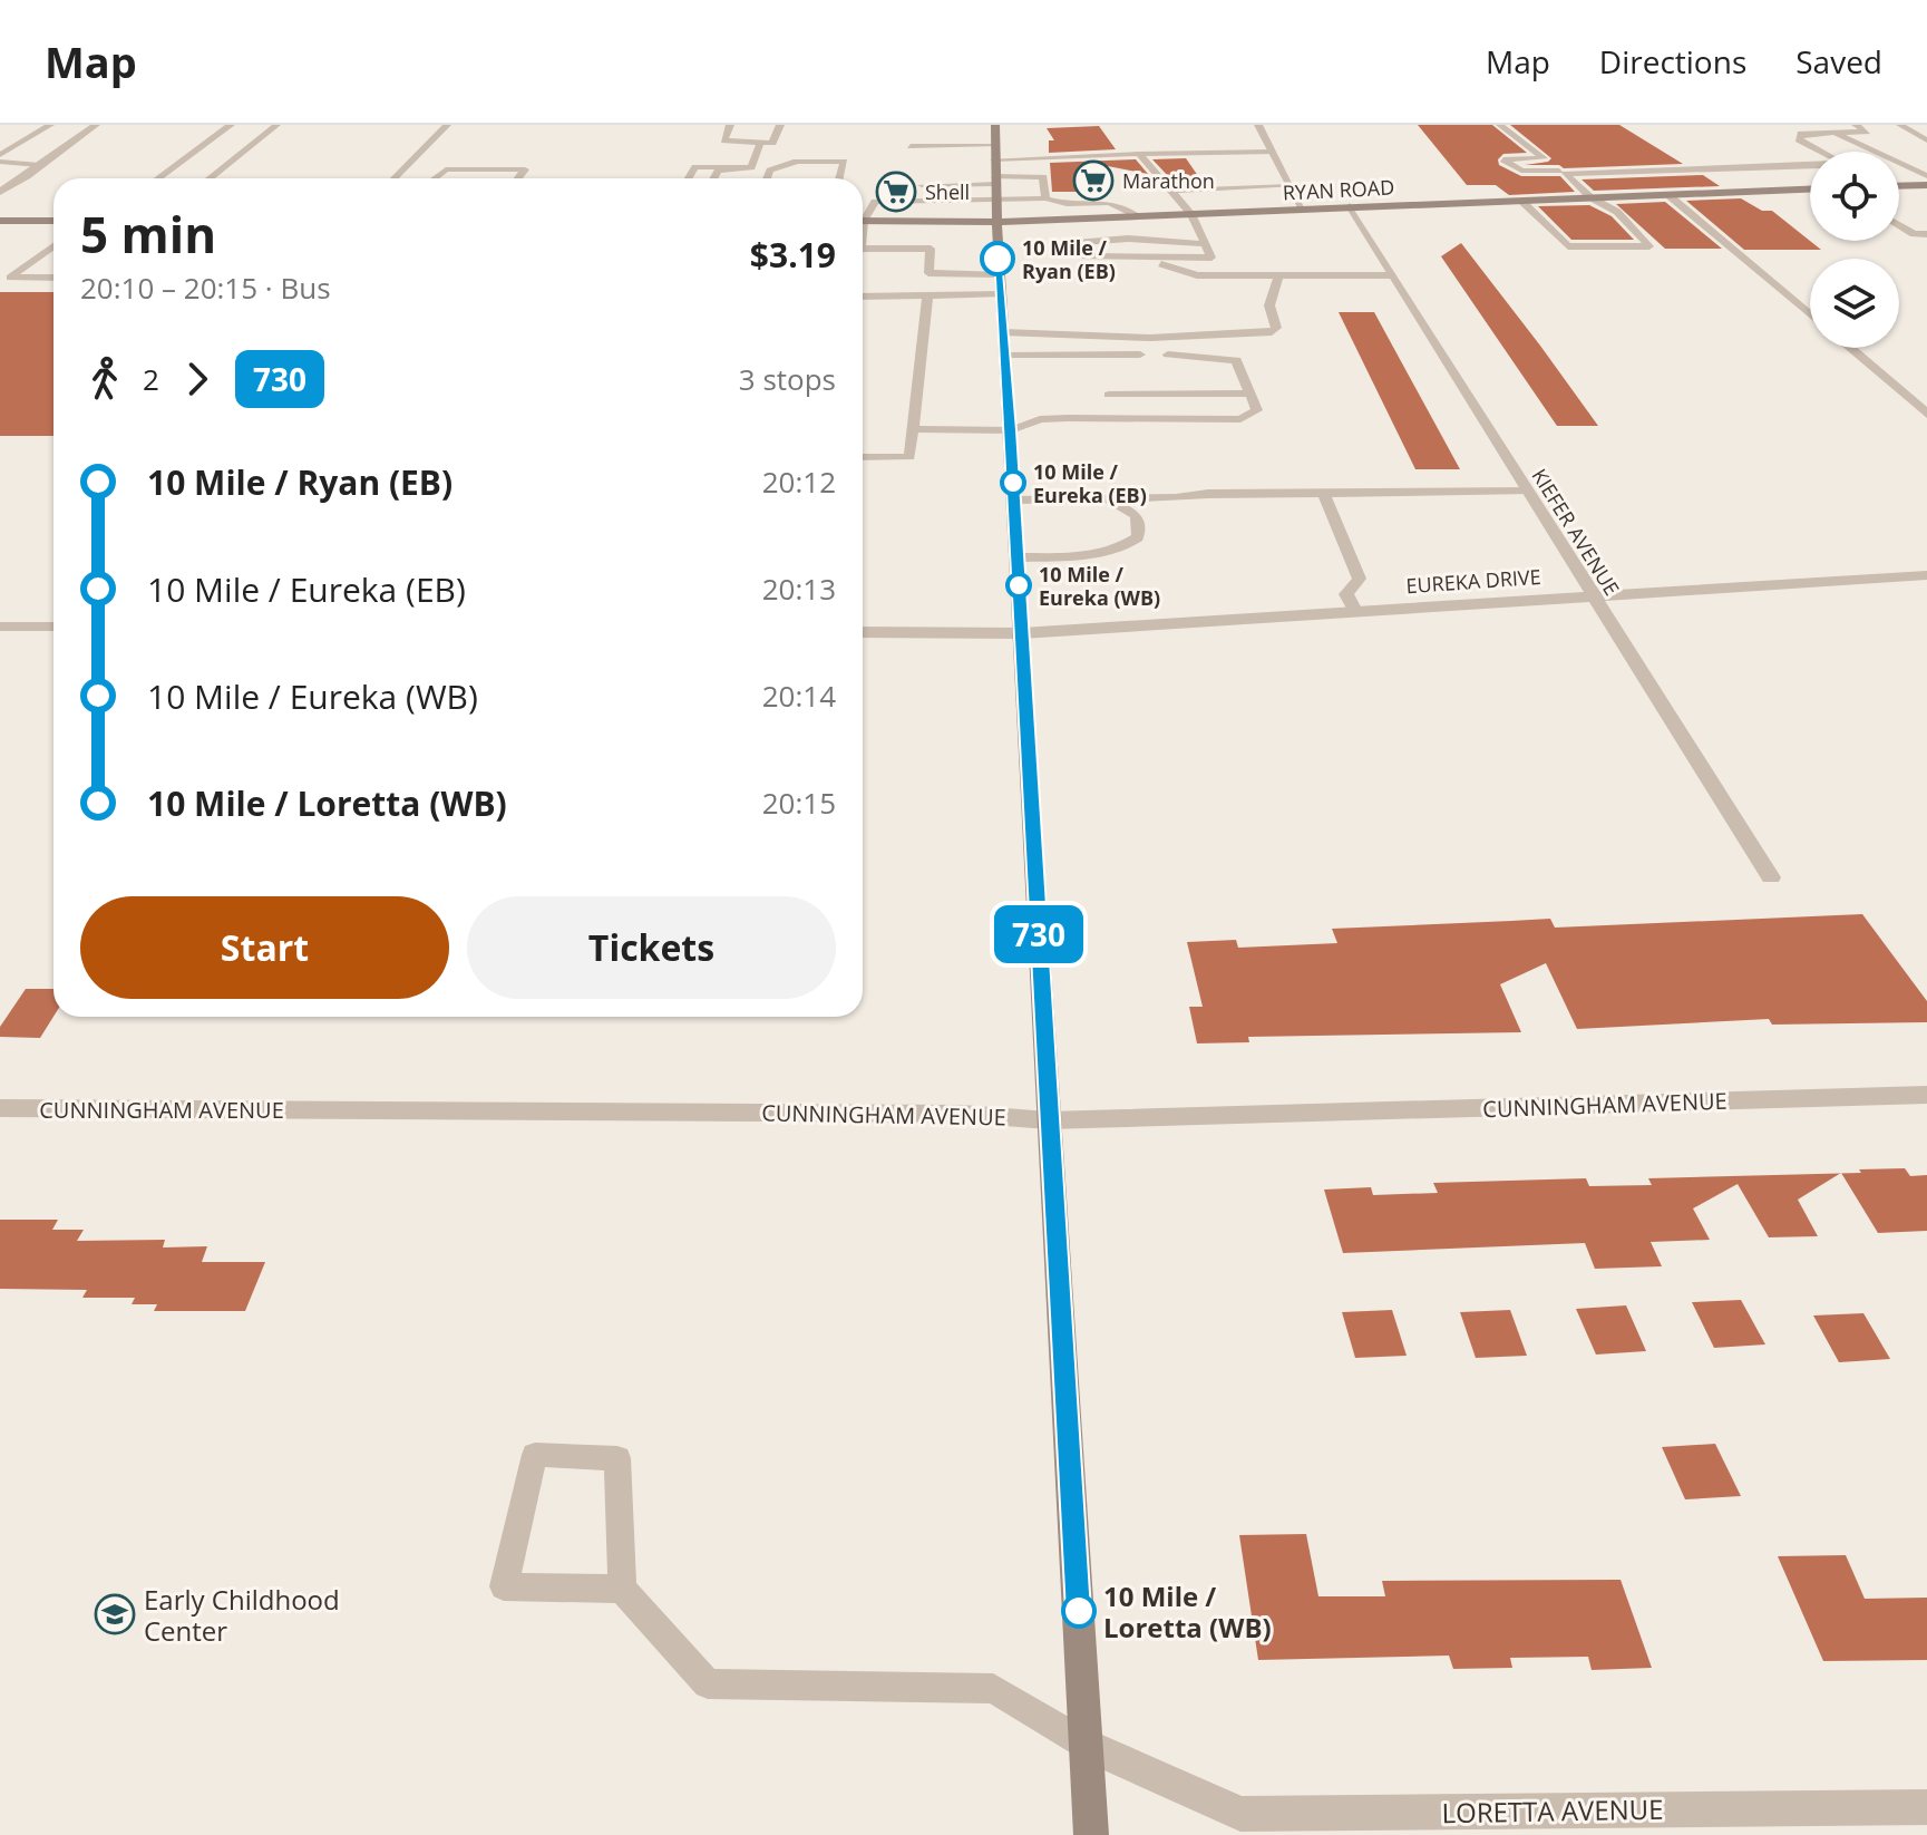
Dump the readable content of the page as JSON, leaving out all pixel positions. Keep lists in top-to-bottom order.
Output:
{
  "streets": {
    "main road": ["RYAN ROAD"],
    "street": [
      "KIEFER AVENUE",
      "EUREKA DRIVE",
      "CUNNINGHAM AVENUE",
      "LORETTA AVENUE"
    ]
  },
  "crossings": [
    ["RYAN ROAD", "KIEFER AVENUE"],
    ["KIEFER AVENUE", "EUREKA DRIVE"]
  ],
  "places": {
    "supermarket": ["Marathon", "Shell"],
    "other": [
      "10 Mile / Ryan (EB)",
      "10 Mile / Eureka (EB)",
      "10 Mile / Eureka (WB)",
      "10 Mile / Loretta (WB)"
    ],
    "school or university": ["Early Childhood Center"]
  },
  "lines": ["bus line 730"],
  "page": {
    "header": "Map",
    "nav": ["Map", "Directions", "Saved"],
    "on_map": "730",
    "heading": ["5 min", "20:10 – 20:15 · Bus", "$3.19"],
    "legs": ["2", "730", "3 stops"],
    "list": [
      {
        "name": "10 Mile / Ryan (EB)",
        "value": "20:12"
      },
      {
        "name": "10 Mile / Eureka (EB)",
        "value": "20:13"
      },
      {
        "name": "10 Mile / Eureka (WB)",
        "value": "20:14"
      },
      {
        "name": "10 Mile / Loretta (WB)",
        "value": "20:15"
      }
    ],
    "buttons": ["Start", "Tickets"]
  }
}
